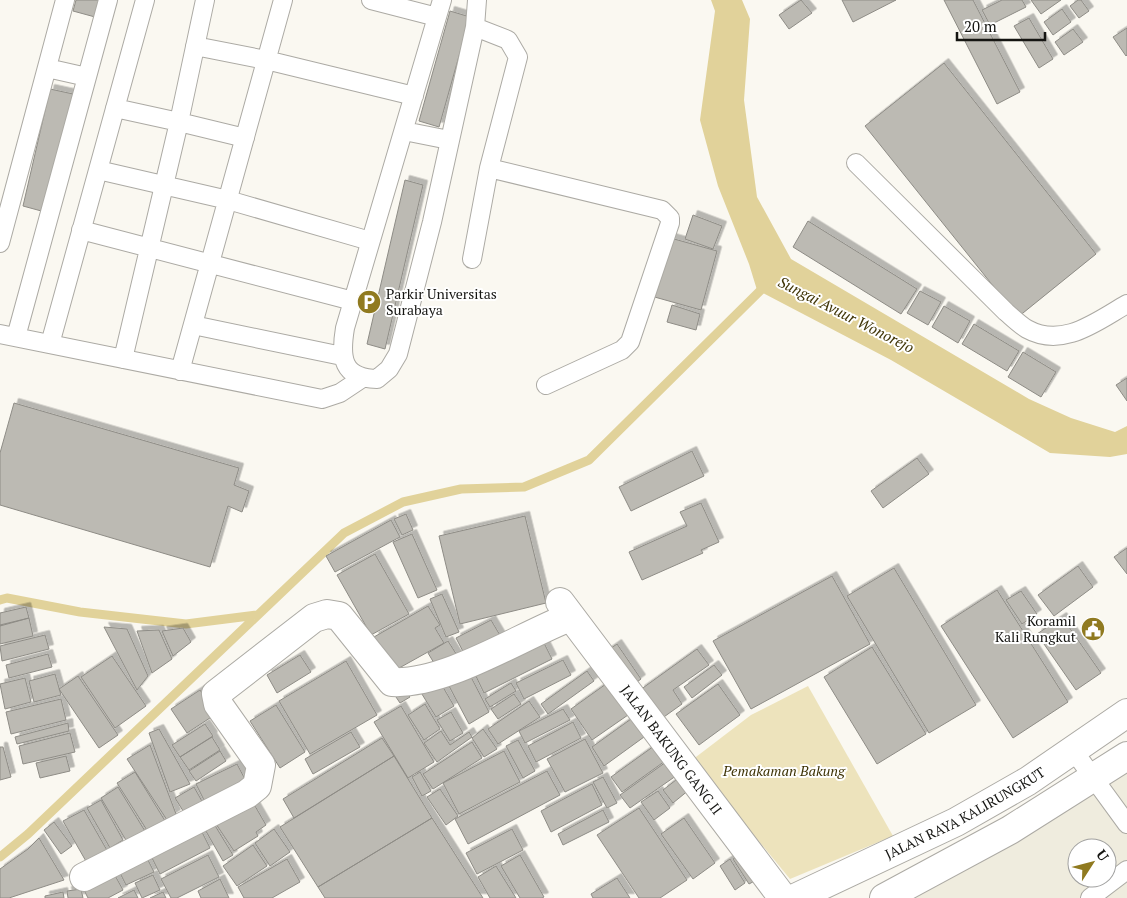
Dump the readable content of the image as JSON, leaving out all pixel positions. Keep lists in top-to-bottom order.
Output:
{
  "streets": {
    "street": ["JALAN BAKUNG GANG II", "JALAN RAYA KALIRUNGKUT"]
  },
  "water": ["Sungai Avuur Wonorejo"],
  "parks": ["Pemakaman Bakung"],
  "places": {
    "parking": ["Parkir Universitas Surabaya"],
    "public building": ["Koramil Kali Rungkut"]
  },
  "scale_bar": "20 m",
  "north": "top right"
}
